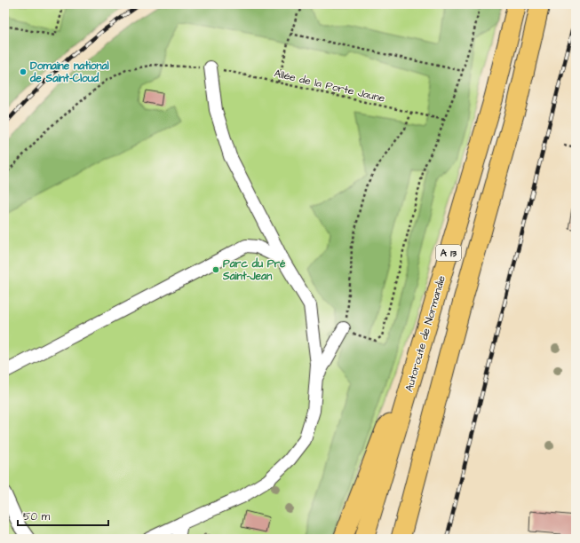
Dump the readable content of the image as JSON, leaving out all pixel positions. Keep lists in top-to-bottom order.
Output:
{
  "streets": {
    "highway": ["A 13", "Autoroute de Normandie"],
    "path": ["Allée de la Porte Jaune"]
  },
  "places": ["Domaine national de Saint-Cloud", "Parc du Pré Saint-Jean"],
  "scale_bar": "50 m"
}
